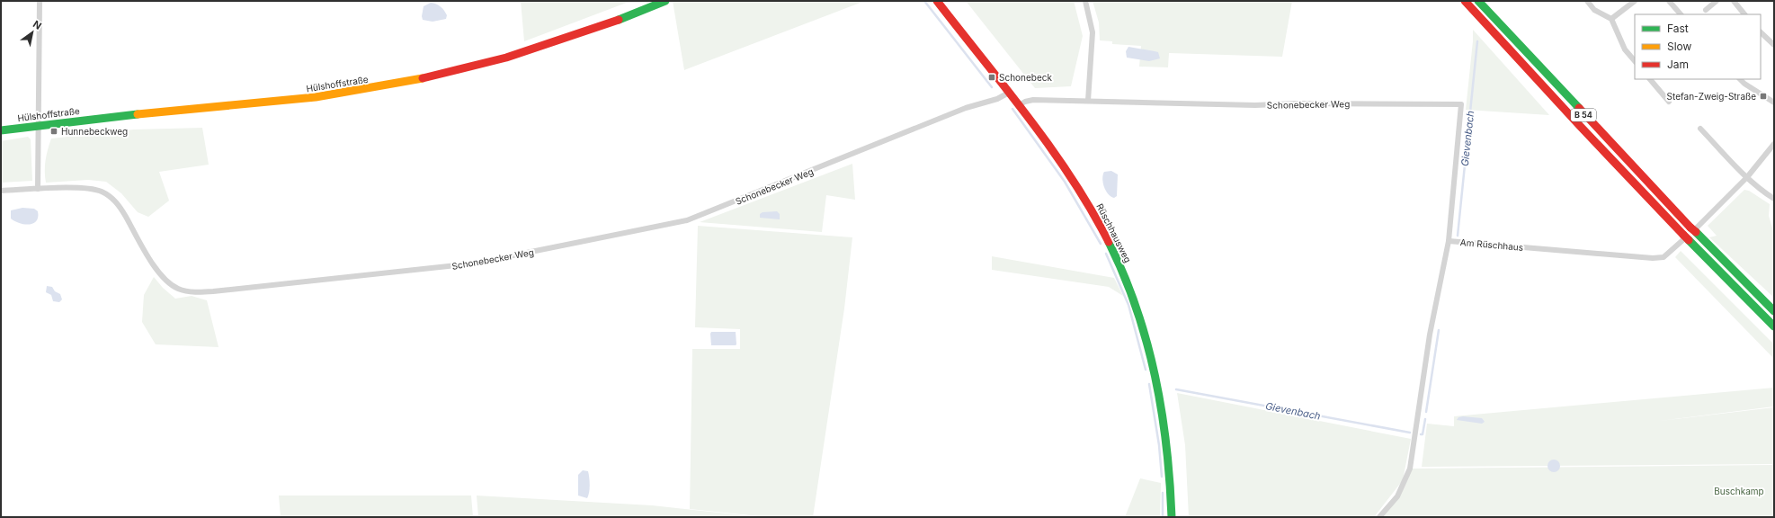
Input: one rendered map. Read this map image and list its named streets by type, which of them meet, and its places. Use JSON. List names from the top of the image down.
{
  "streets": {
    "main road": ["Hülshoffstraße", "B 54", "Rüschhausweg"],
    "street": ["Schonebecker Weg", "Am Rüschhaus"]
  },
  "crossings": [
    ["Schonebecker Weg", "Rüschhausweg"],
    ["Schonebecker Weg", "Am Rüschhaus"]
  ],
  "water": ["Gievenbach"],
  "parks": ["Buschkamp"],
  "places": {
    "transit": ["Schonebeck", "Stefan-Zweig-Straße", "Hunnebeckweg"]
  },
  "legend": ["Fast", "Slow", "Jam"],
  "north": "top right"
}
